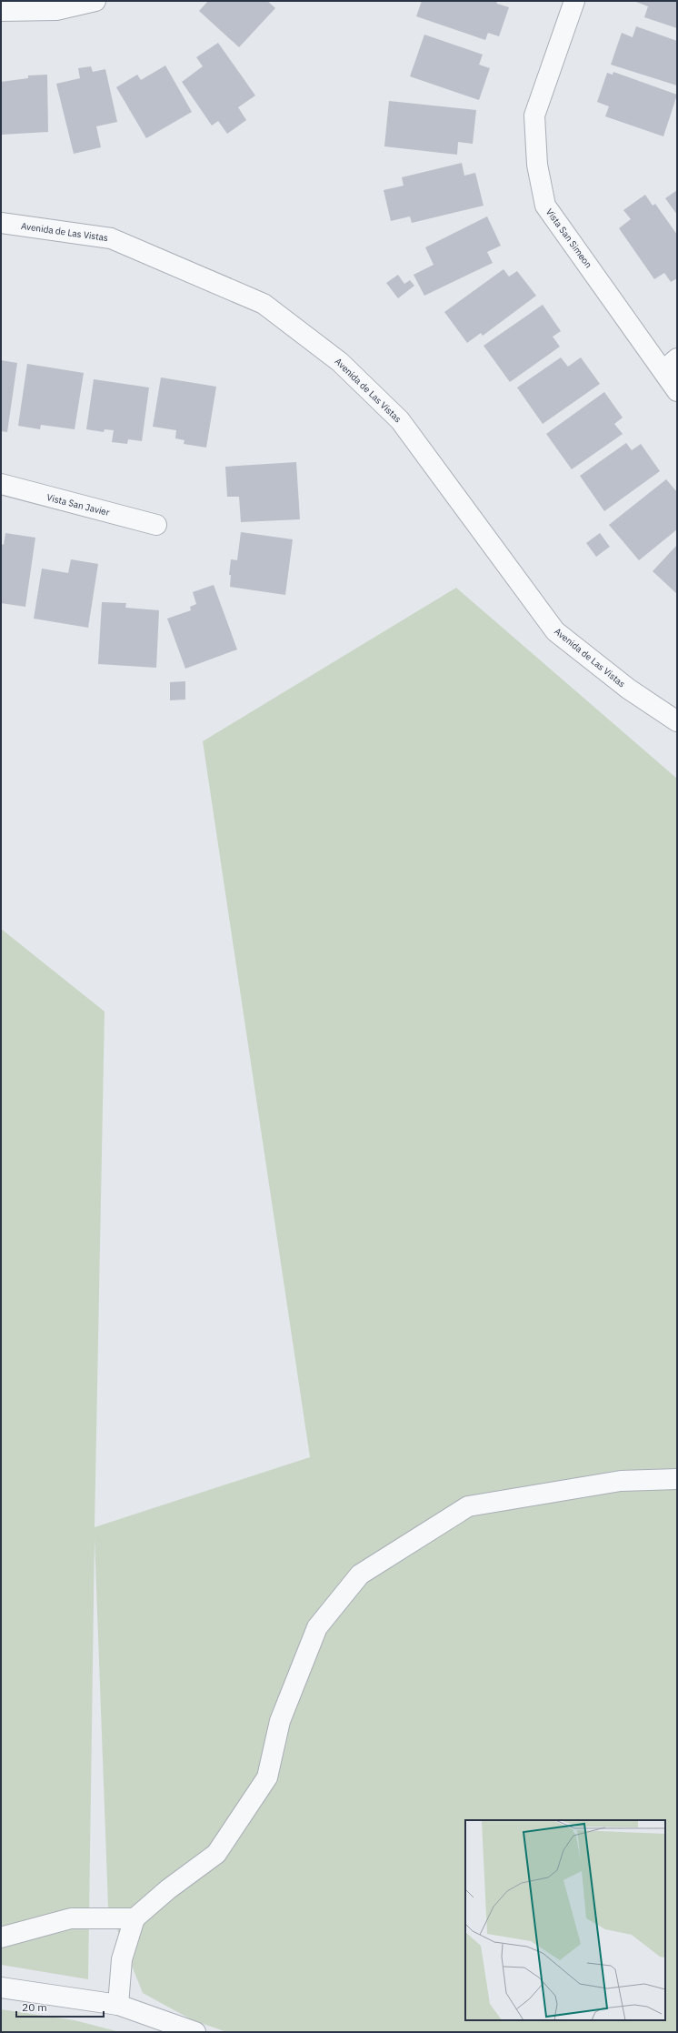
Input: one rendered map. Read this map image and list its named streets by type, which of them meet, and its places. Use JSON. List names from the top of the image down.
{
  "streets": {
    "street": ["Avenida de Las Vistas", "Vista San Simeon", "Vista San Javier"]
  },
  "scale_bar": "20 m"
}
